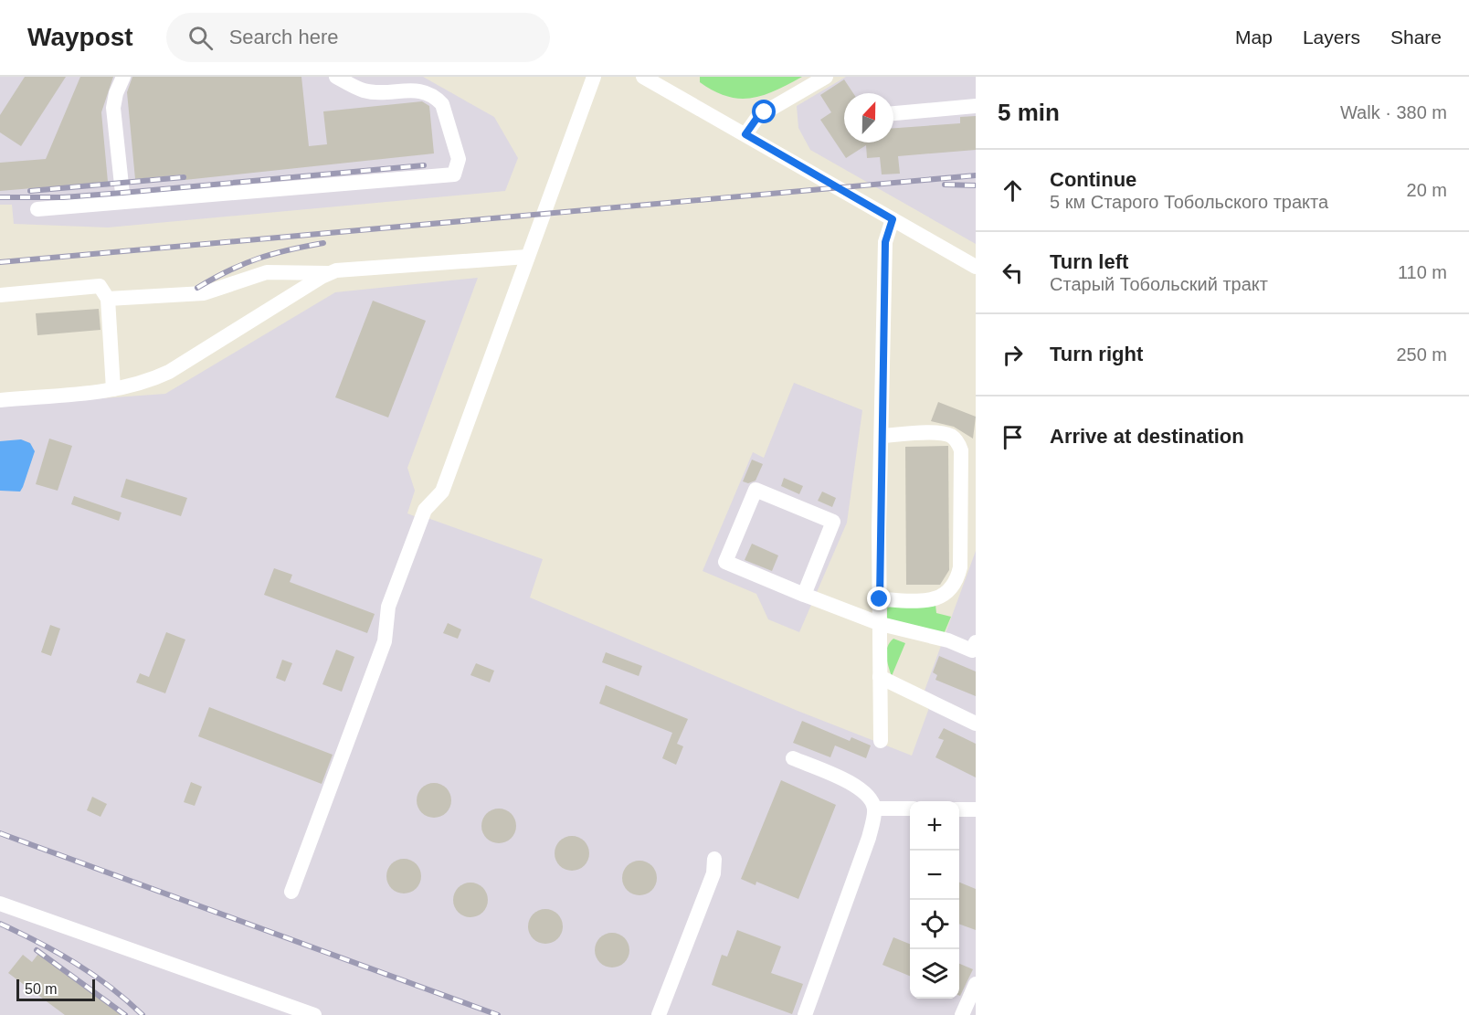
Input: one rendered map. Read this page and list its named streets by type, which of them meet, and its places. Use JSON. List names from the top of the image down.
{
  "scale_bar": "50 m",
  "north": "top",
  "page": {
    "header": "Waypost",
    "search": "Search here",
    "nav": ["Map", "Layers", "Share"],
    "heading": ["5 min", "Walk · 380 m"],
    "list": [
      ["Continue", "5 км Старого Тобольского тракта", "20 m"],
      ["Turn left", "Старый Тобольский тракт", "110 m"],
      ["Turn right", "250 m"],
      "Arrive at destination"
    ],
    "map_buttons": ["+", "−"],
    "scale": "50 m"
  }
}
